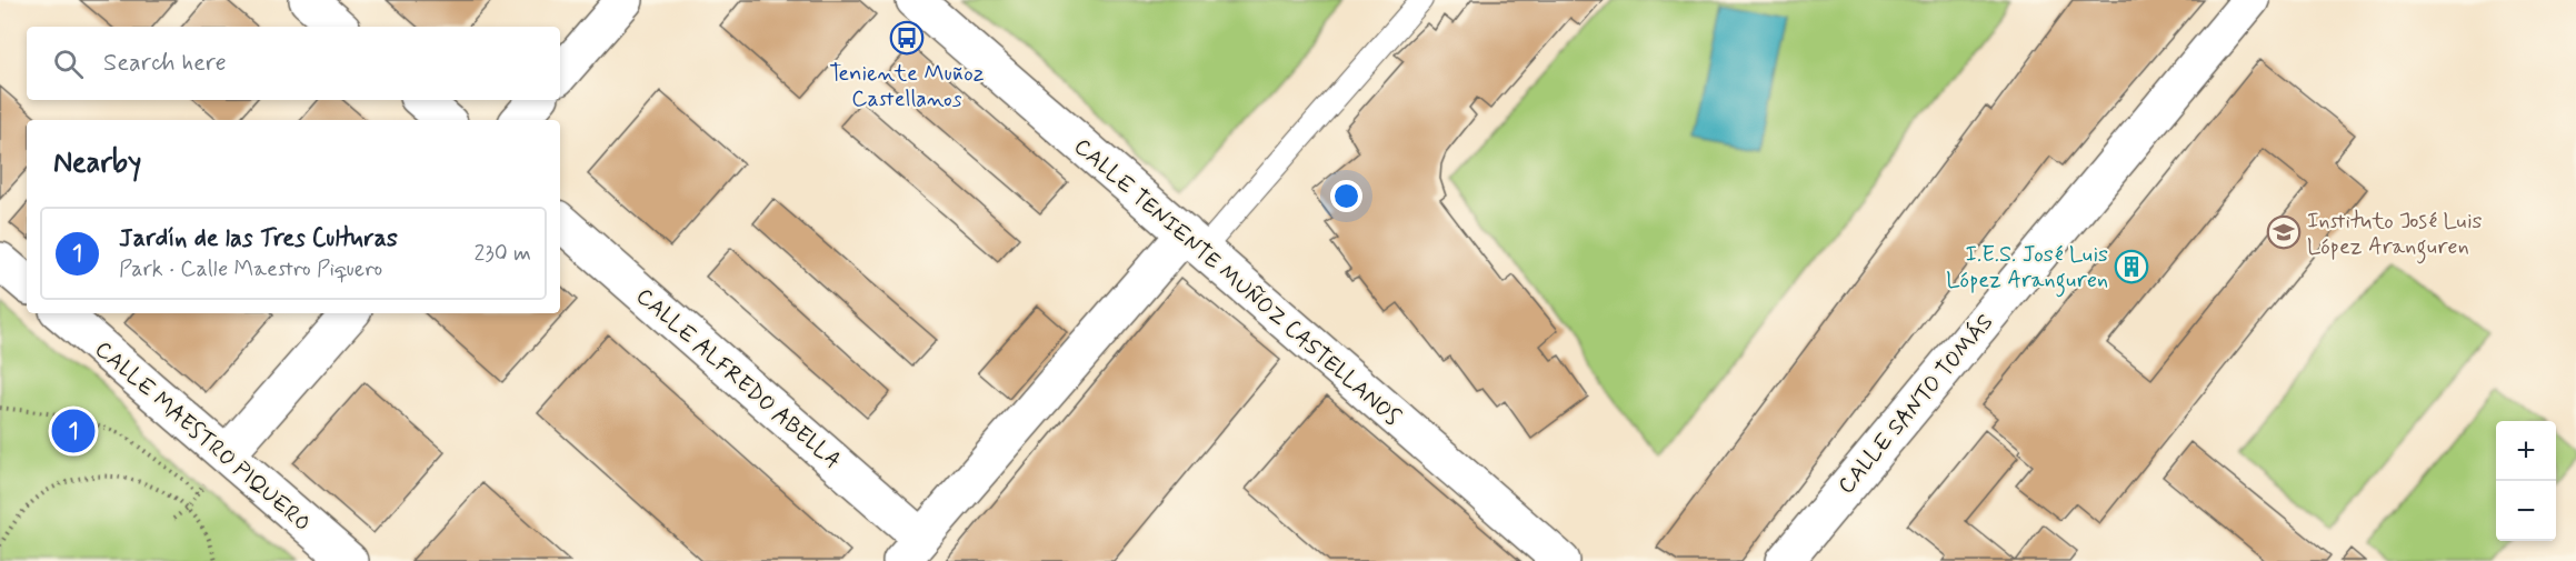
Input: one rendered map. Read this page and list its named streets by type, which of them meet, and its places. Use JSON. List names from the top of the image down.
{
  "streets": {
    "street": [
      "CALLE TENIENTE MUÑOZ CASTELLANOS",
      "CALLE ALFREDO ABELLA",
      "CALLE SANTO TOMÁS",
      "CALLE MAESTRO PIQUERO"
    ]
  },
  "places": {
    "bus stop": ["Teniente Muñoz Castellanos"],
    "school or university": ["Instituto José Luis López Aranguren"],
    "building": ["I.E.S. José Luis López Aranguren"]
  },
  "page": {
    "search": "Search here",
    "heading": "Nearby",
    "list": [
      {
        "mark": "1",
        "name": "Jardín de las Tres Culturas",
        "note": "Park · Calle Maestro Piquero",
        "value": "230 m"
      }
    ],
    "pins": "1",
    "map_buttons": ["+", "−"]
  }
}
